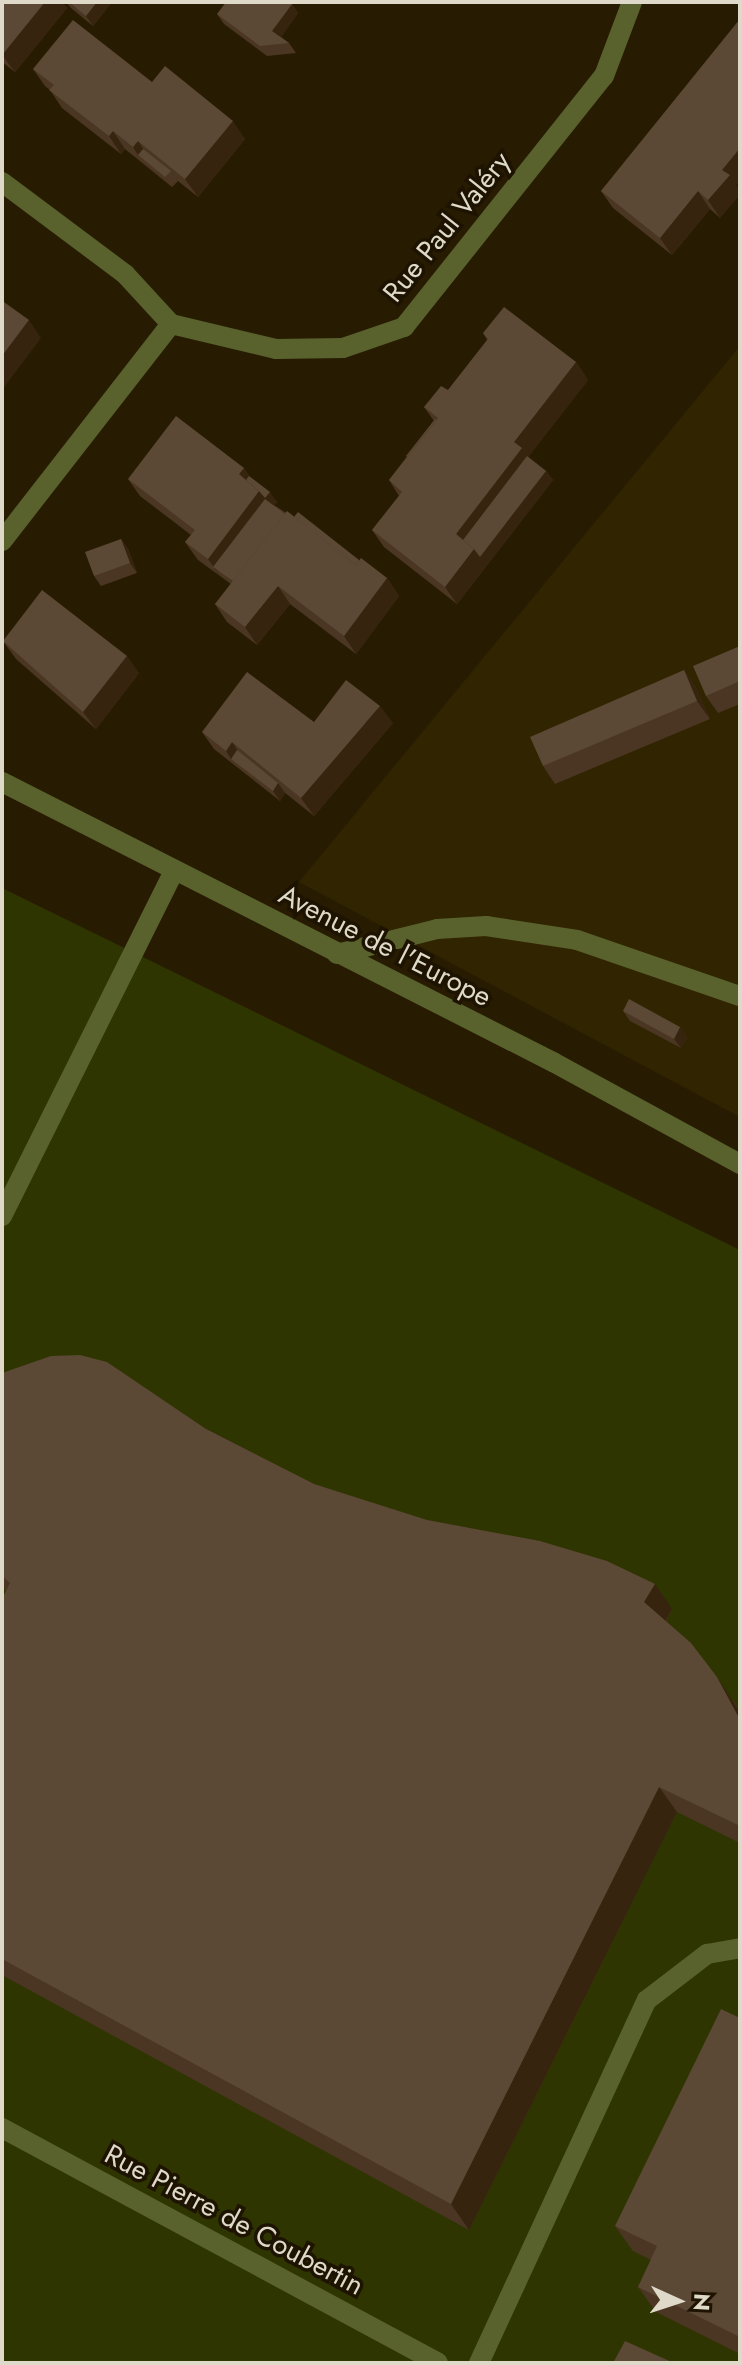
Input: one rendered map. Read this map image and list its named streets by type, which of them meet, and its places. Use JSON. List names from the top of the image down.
{
  "streets": {
    "street": ["Rue Paul Valéry", "Avenue de l'Europe", "Rue Pierre de Coubertin"]
  },
  "north": "right"
}
